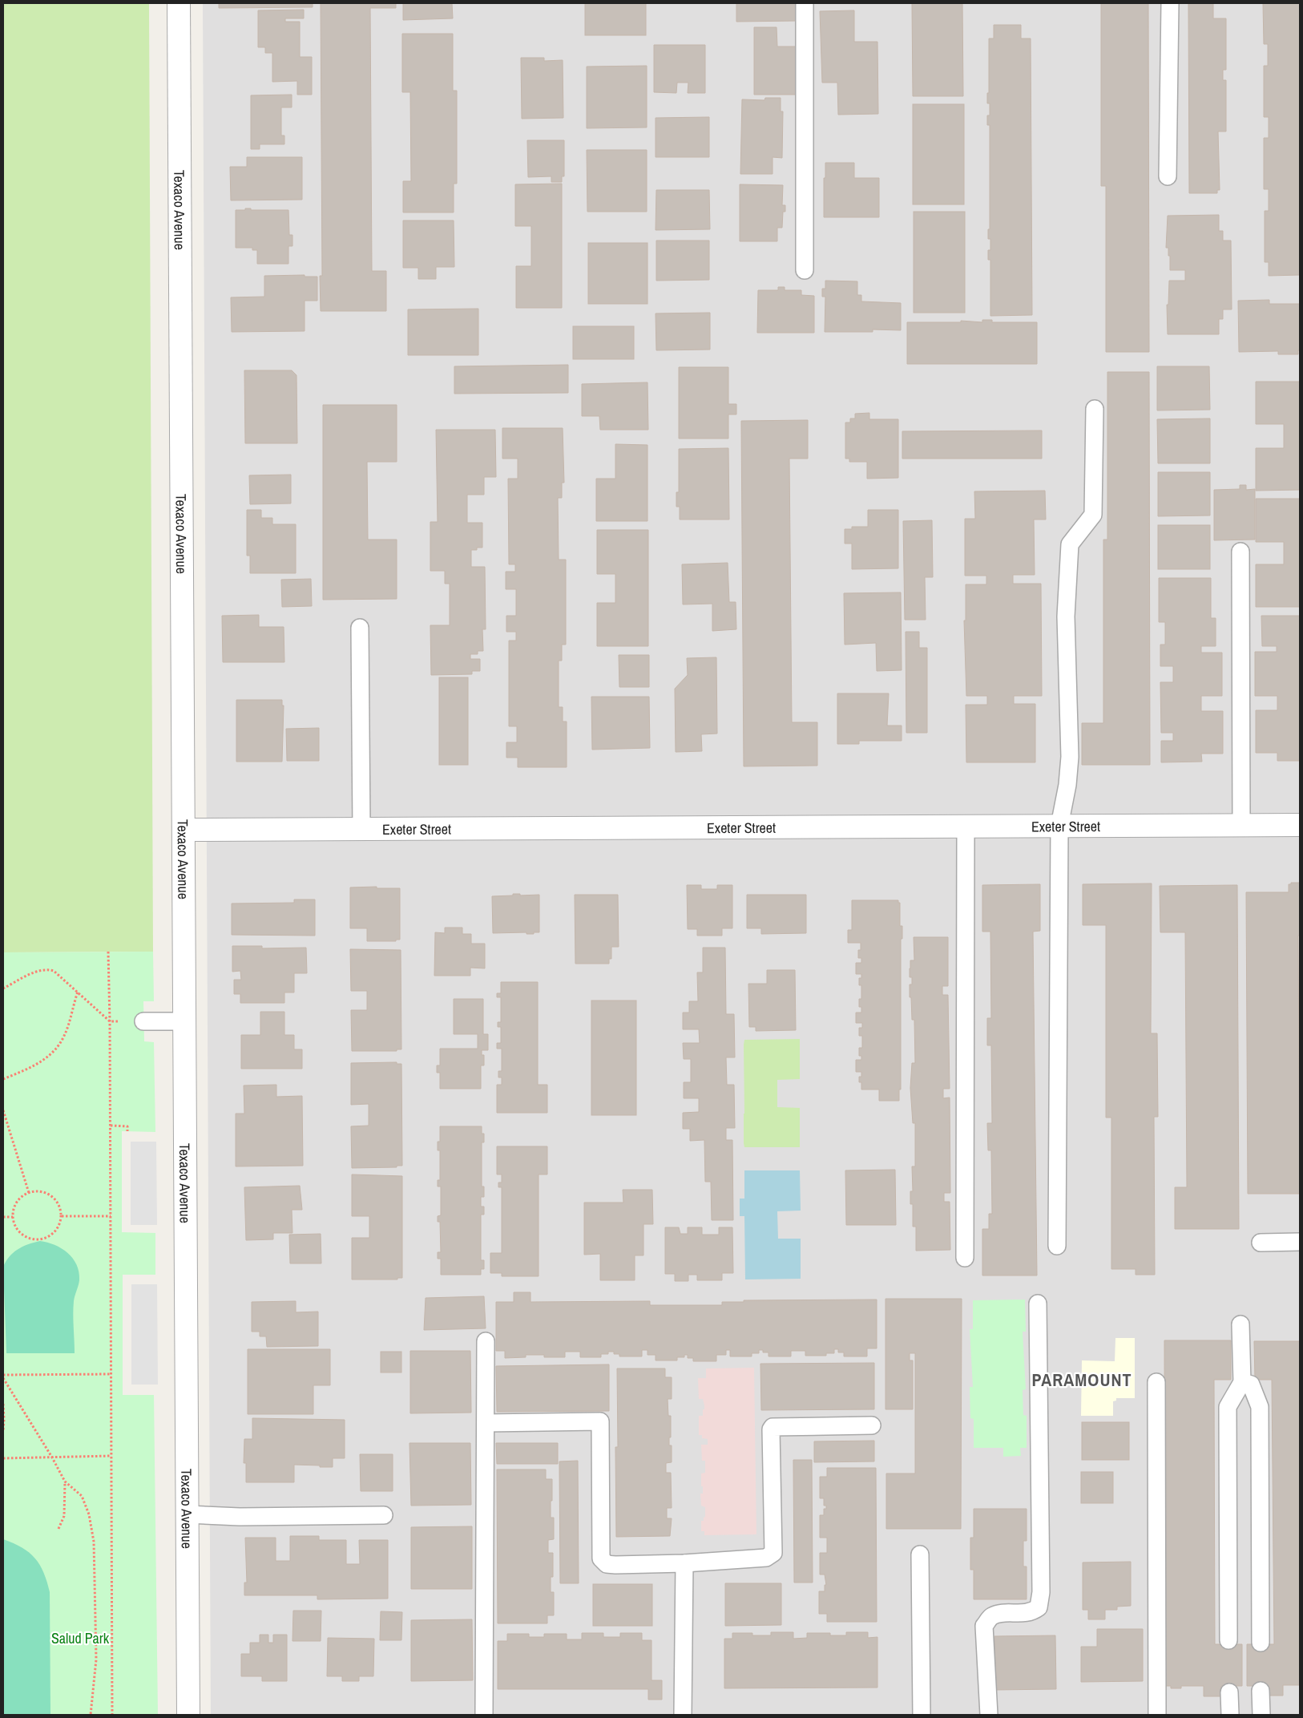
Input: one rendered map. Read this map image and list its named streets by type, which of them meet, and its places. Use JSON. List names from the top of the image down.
{
  "streets": {
    "street": ["Texaco Avenue", "Exeter Street"]
  },
  "crossings": [
    ["Texaco Avenue", "Exeter Street"]
  ],
  "districts": ["PARAMOUNT"],
  "parks": ["Salud Park"]
}
